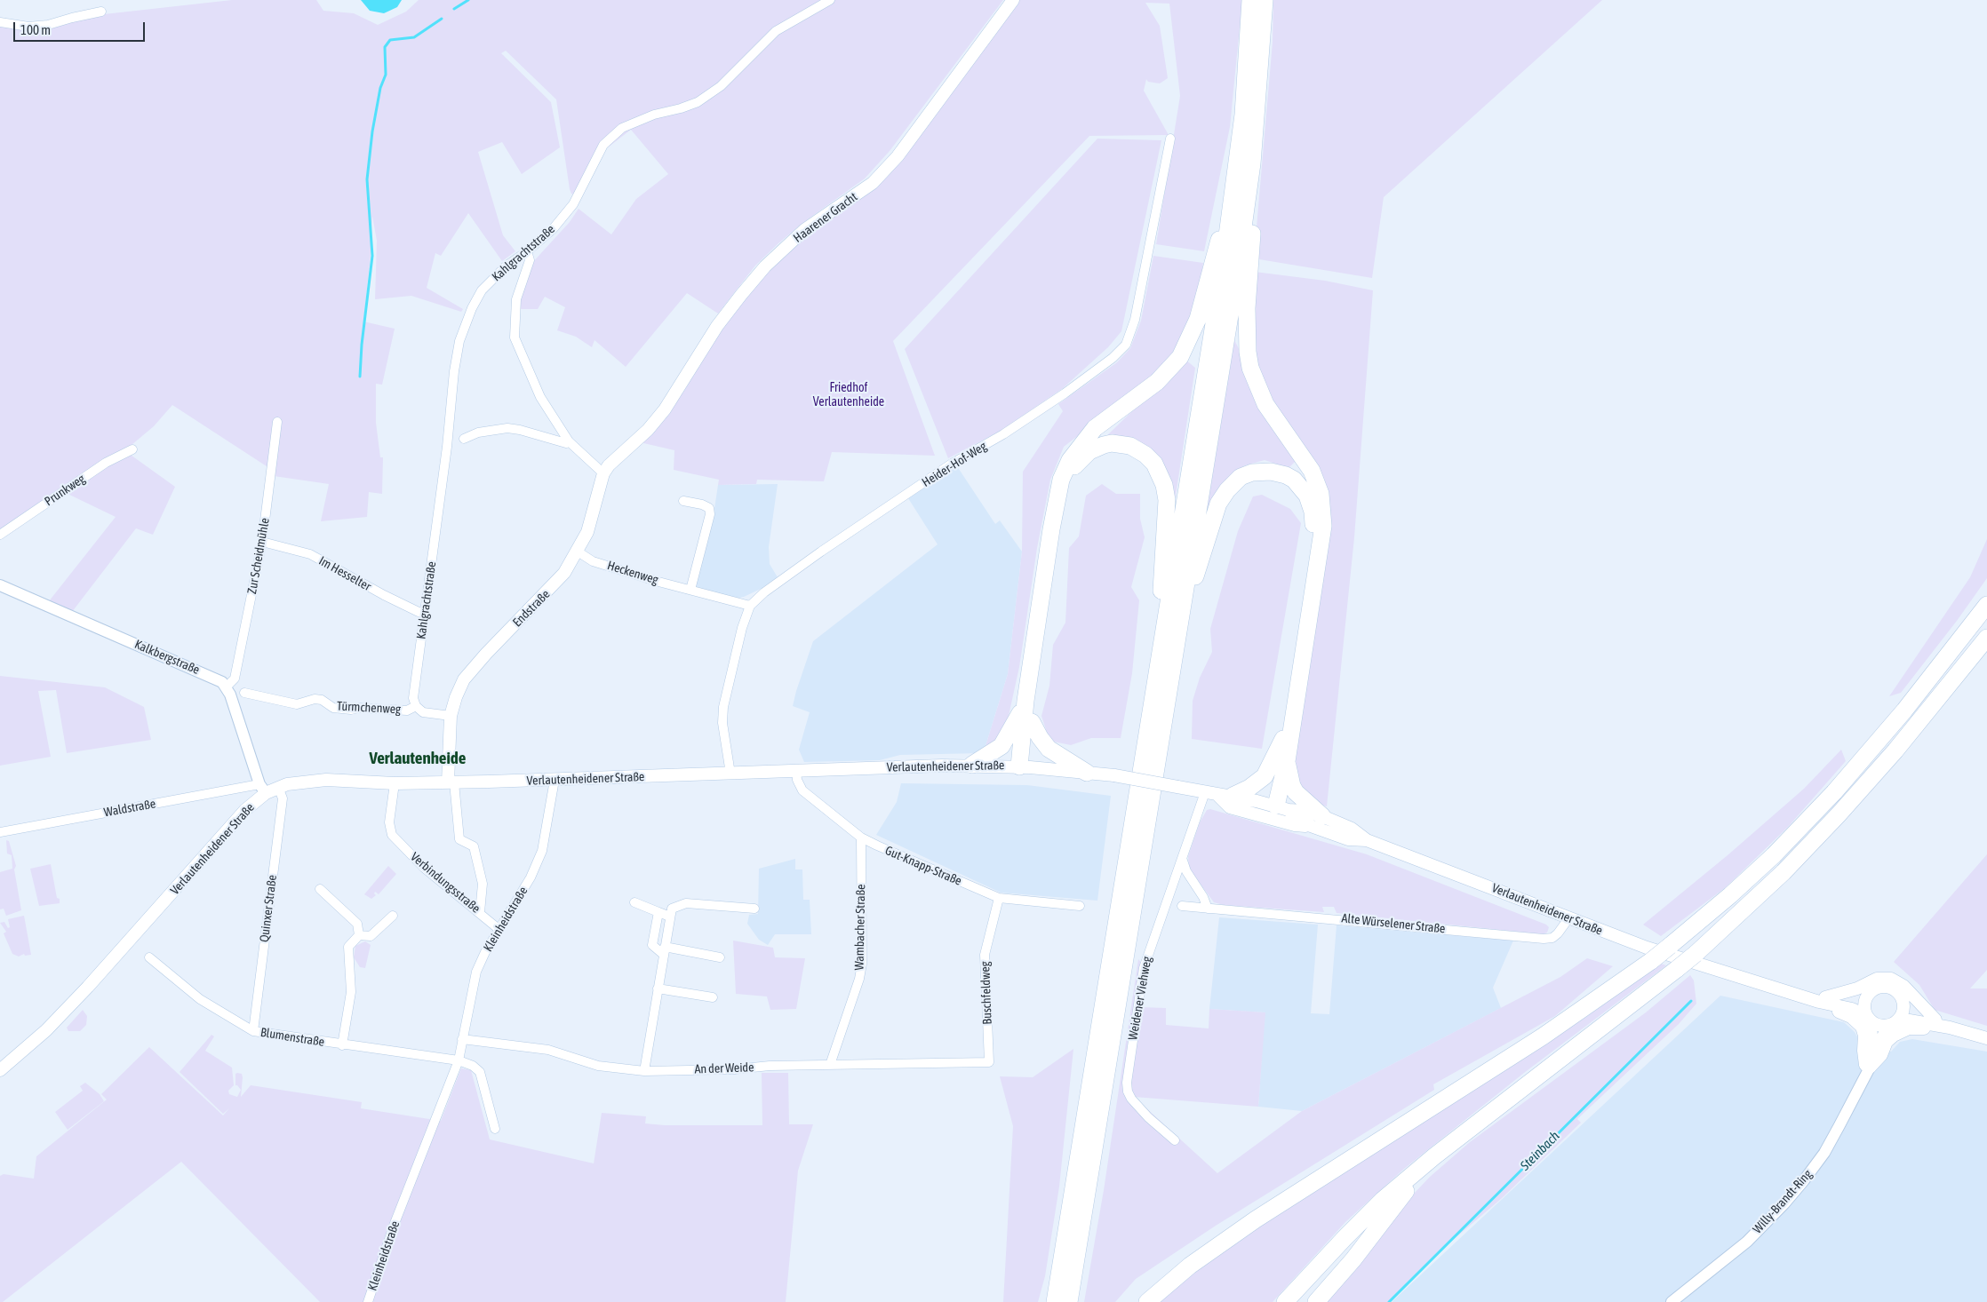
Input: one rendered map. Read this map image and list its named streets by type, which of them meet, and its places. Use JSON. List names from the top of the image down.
{
  "streets": {
    "main road": ["Haarener Gracht", "Endstraße", "Verlautenheidener Straße"],
    "street": [
      "Kahlgrachtstraße",
      "Heider-Hof-Weg",
      "Prunkweg",
      "Zur Scheidmühle",
      "Heckenweg",
      "Im Hesselter",
      "Kalkbergstraße",
      "Türmchenweg",
      "Waldstraße",
      "Gut-Knapp-Straße",
      "Verbindungsstraße",
      "Quinxer Straße",
      "Kleinheidstraße",
      "Alte Würselener Straße",
      "Wambacher Straße",
      "Buschfeldweg",
      "Weidener Viehweg",
      "Blumenstraße",
      "An der Weide",
      "Willy-Brandt-Ring"
    ]
  },
  "crossings": [
    ["Haarener Gracht", "Endstraße"],
    ["Kahlgrachtstraße", "Im Hesselter"],
    ["Kahlgrachtstraße", "Türmchenweg"],
    ["Heider-Hof-Weg", "Heckenweg"],
    ["Heider-Hof-Weg", "Verlautenheidener Straße"],
    ["Zur Scheidmühle", "Im Hesselter"],
    ["Zur Scheidmühle", "Kalkbergstraße"],
    ["Heckenweg", "Endstraße"],
    ["Endstraße", "Verlautenheidener Straße"],
    ["Verlautenheidener Straße", "Waldstraße"],
    ["Verlautenheidener Straße", "Gut-Knapp-Straße"],
    ["Verlautenheidener Straße", "Verbindungsstraße"],
    ["Verlautenheidener Straße", "Quinxer Straße"],
    ["Verlautenheidener Straße", "Kleinheidstraße"],
    ["Verlautenheidener Straße", "Alte Würselener Straße"],
    ["Verlautenheidener Straße", "Weidener Viehweg"],
    ["Gut-Knapp-Straße", "Wambacher Straße"],
    ["Gut-Knapp-Straße", "Buschfeldweg"],
    ["Verbindungsstraße", "Kleinheidstraße"],
    ["Quinxer Straße", "Blumenstraße"],
    ["Kleinheidstraße", "Blumenstraße"],
    ["Kleinheidstraße", "An der Weide"],
    ["Wambacher Straße", "An der Weide"],
    ["Buschfeldweg", "An der Weide"]
  ],
  "districts": ["Verlautenheide"],
  "water": ["Steinbach"],
  "parks": ["Friedhof Verlautenheide"],
  "scale_bar": "100 m"
}
